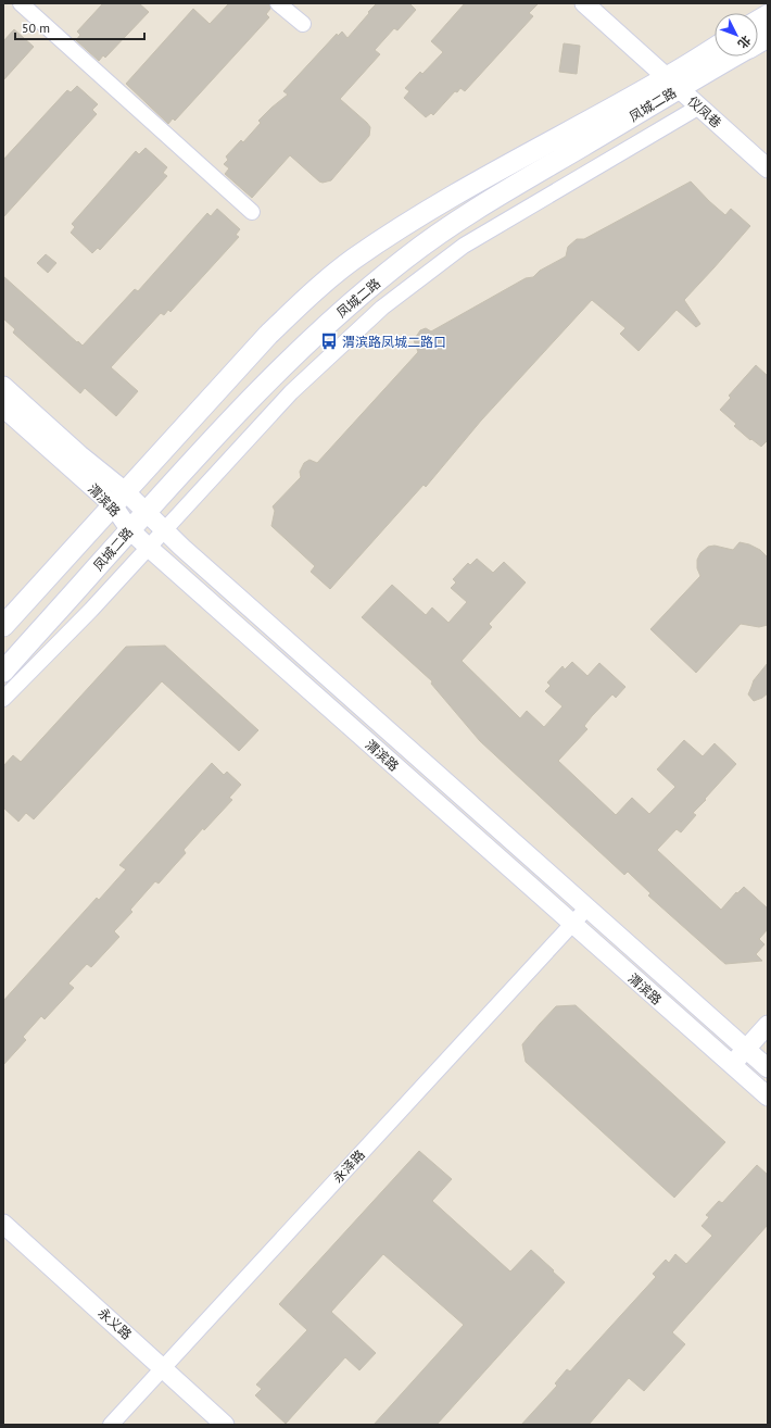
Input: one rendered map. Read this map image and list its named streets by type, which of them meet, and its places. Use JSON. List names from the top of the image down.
{
  "streets": {
    "main road": ["凤城二路"],
    "street": [
      "仪凤巷",
      "渭滨路",
      "永泽路",
      "永义路"
    ]
  },
  "crossings": [
    ["凤城二路", "仪凤巷"],
    ["凤城二路", "渭滨路"],
    ["渭滨路", "永泽路"],
    ["永泽路", "永义路"]
  ],
  "places": {
    "bus stop": ["渭滨路凤城二路口"]
  },
  "scale_bar": "50 m",
  "north": "bottom right"
}
